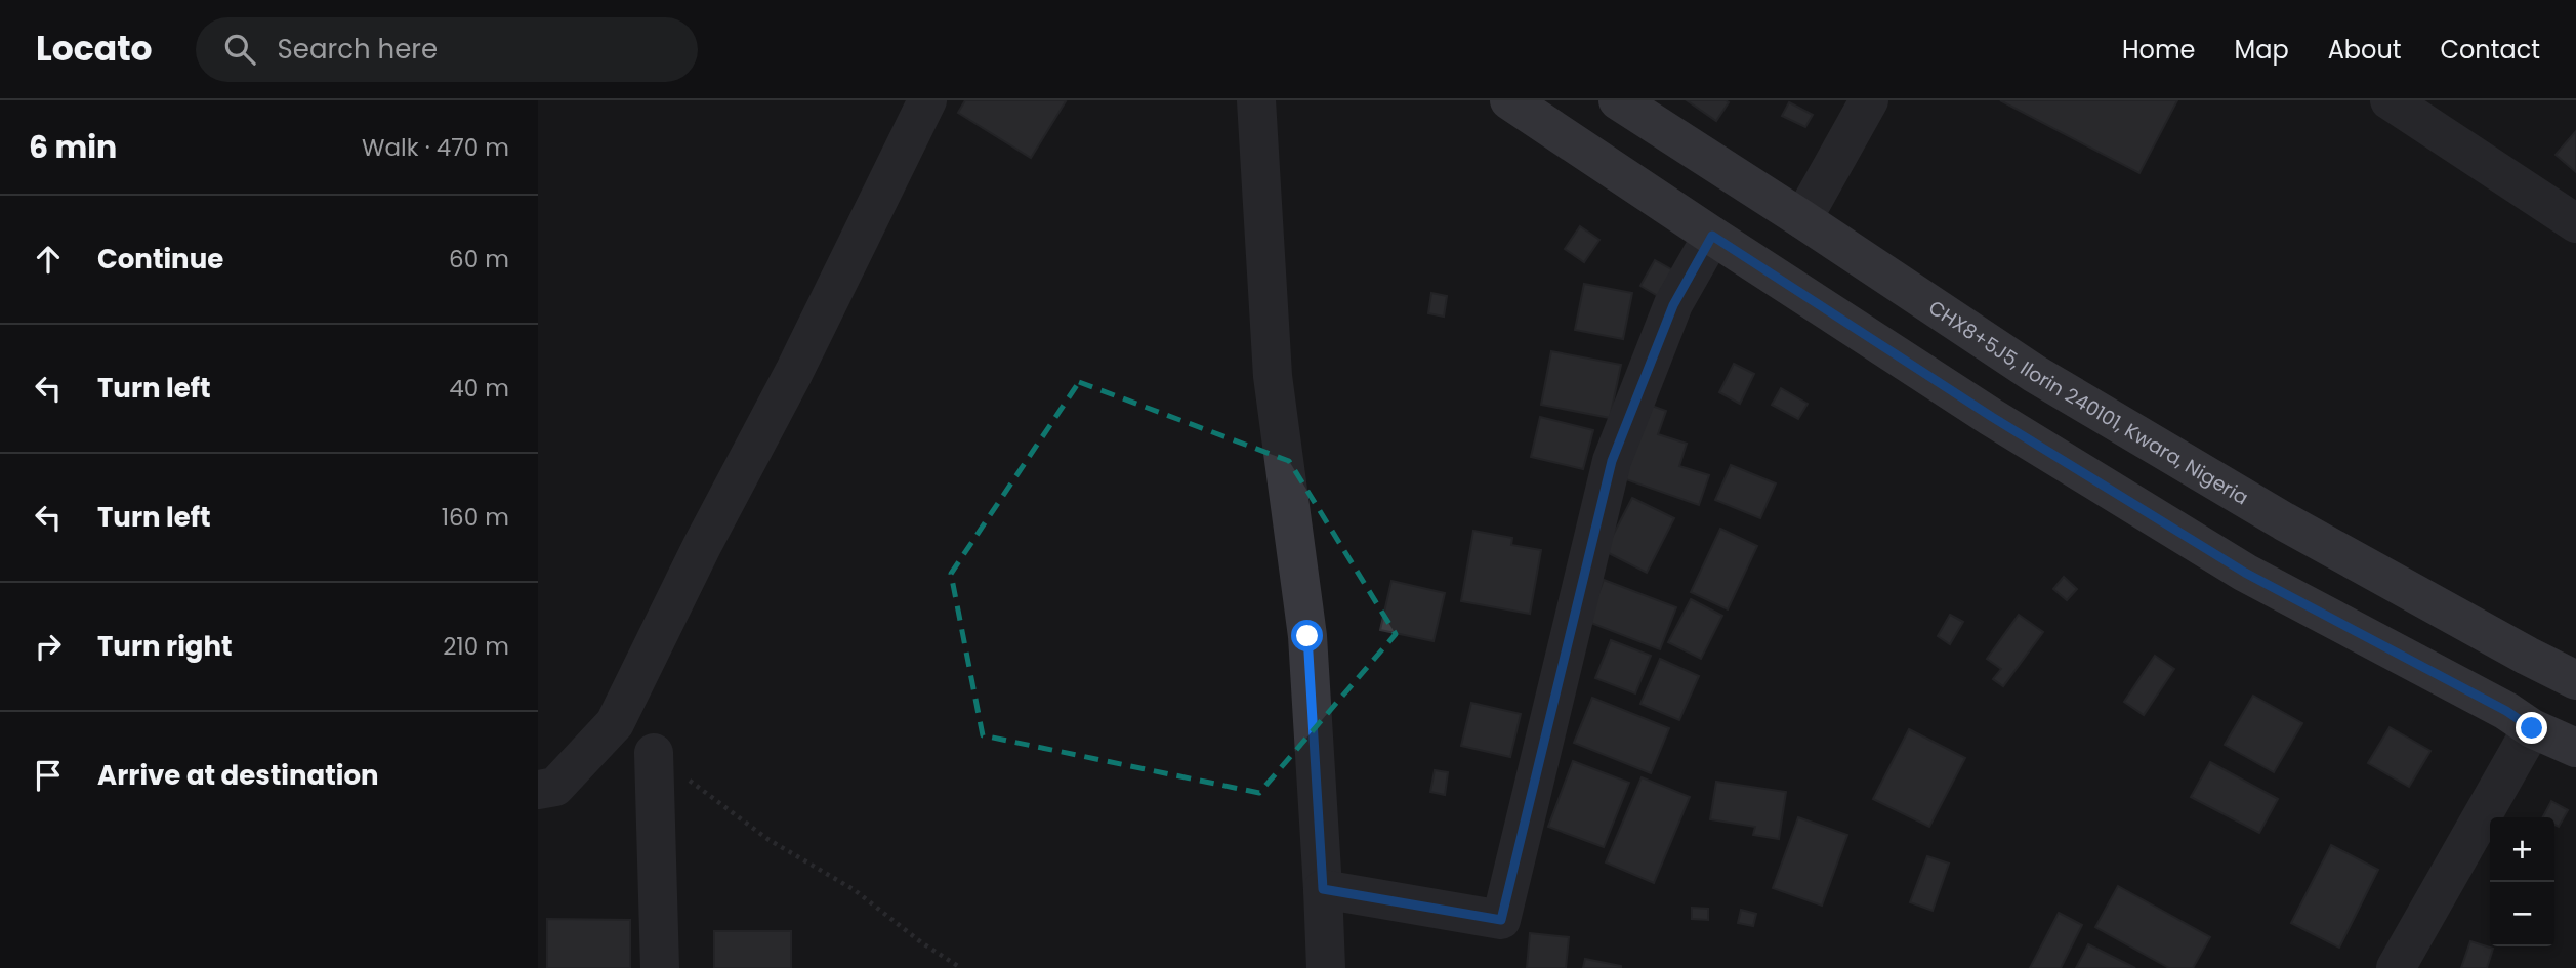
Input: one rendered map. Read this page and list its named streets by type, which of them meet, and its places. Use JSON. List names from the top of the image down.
{
  "streets": {
    "main road": ["CHX8+5J5, Ilorin 240101, Kwara, Nigeria"]
  },
  "page": {
    "header": "Locato",
    "search": "Search here",
    "nav": [
      "Home",
      "Map",
      "About",
      "Contact"
    ],
    "heading": ["6 min", "Walk · 470 m"],
    "list": [
      ["Continue", "60 m"],
      ["Turn left", "40 m"],
      ["Turn left", "160 m"],
      ["Turn right", "210 m"],
      "Arrive at destination"
    ],
    "map_buttons": ["+", "−"]
  }
}
